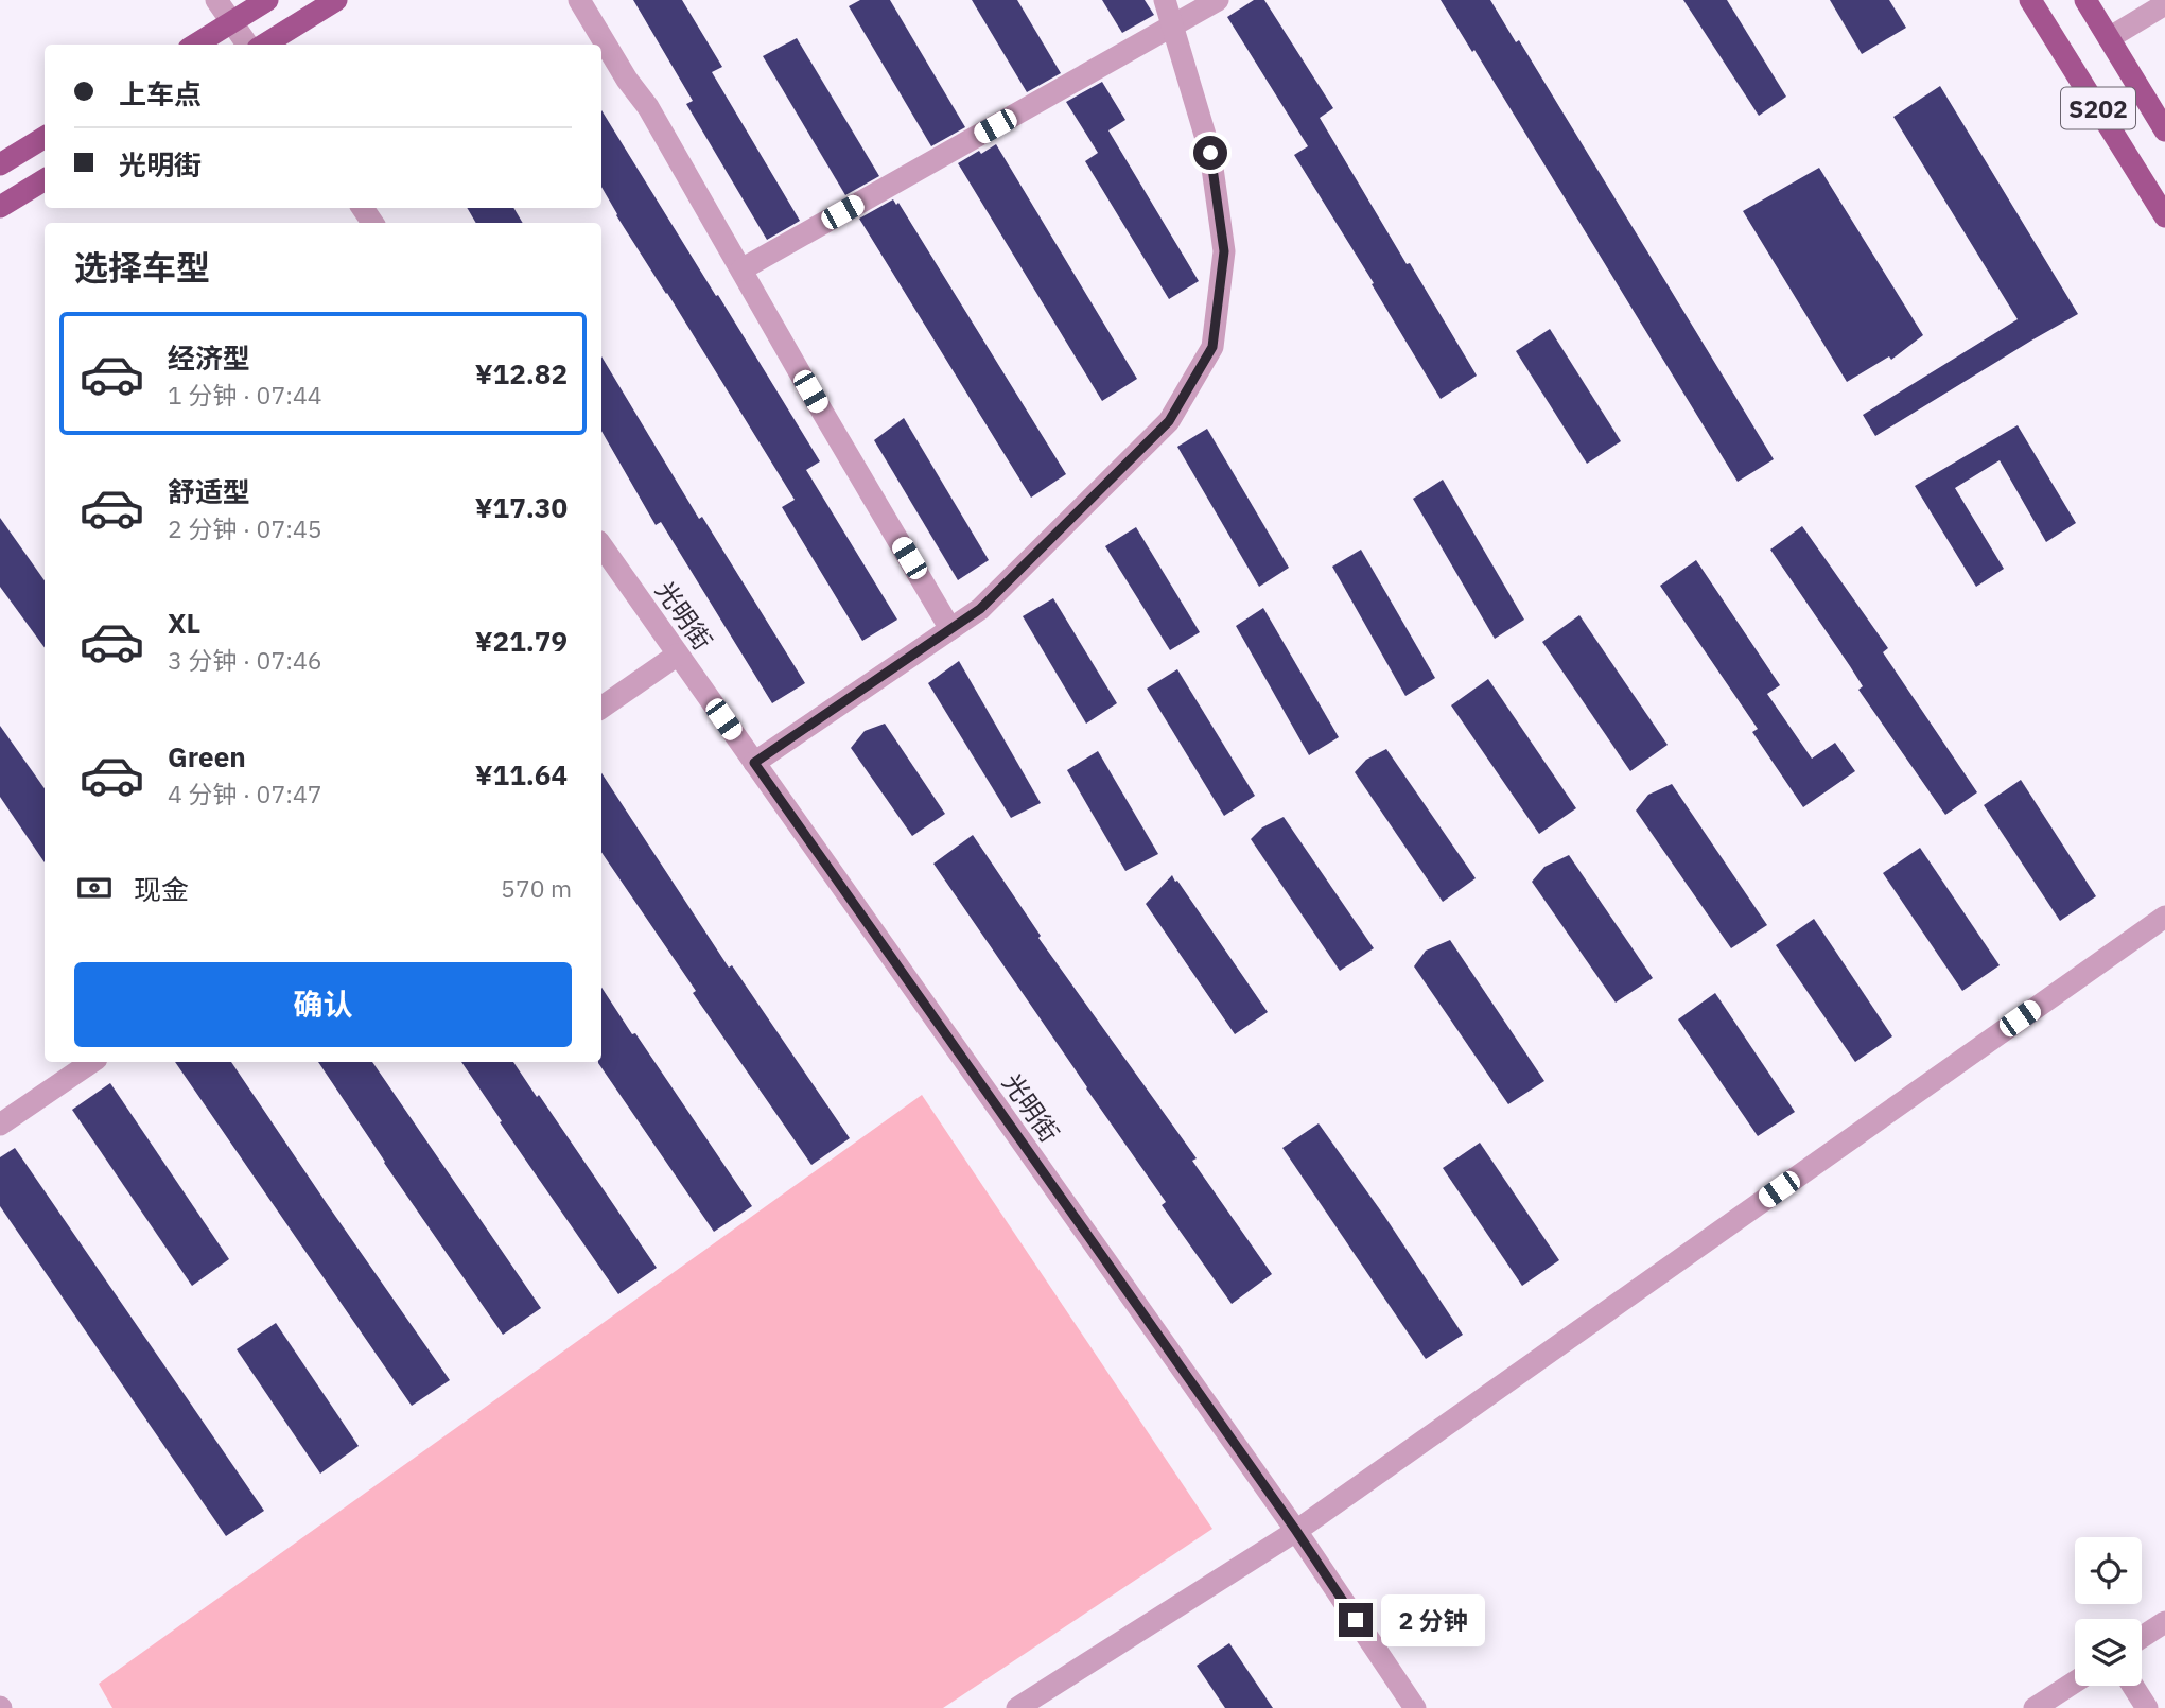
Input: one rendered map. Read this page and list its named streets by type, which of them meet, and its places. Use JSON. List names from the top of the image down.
{
  "streets": {
    "main road": ["S202"],
    "street": ["光明街"]
  },
  "page": {
    "banner": ["上车点", "光明街"],
    "heading": "选择车型",
    "list": [
      {
        "name": "经济型",
        "note": "1 分钟 · 07:44",
        "value": "¥12.82"
      },
      {
        "name": "舒适型",
        "note": "2 分钟 · 07:45",
        "value": "¥17.30"
      },
      {
        "name": "XL",
        "note": "3 分钟 · 07:46",
        "value": "¥21.79"
      },
      {
        "name": "Green",
        "note": "4 分钟 · 07:47",
        "value": "¥11.64"
      }
    ],
    "pay": ["现金", "570 m"],
    "buttons": "确认",
    "bubble": "2 分钟"
  }
}
